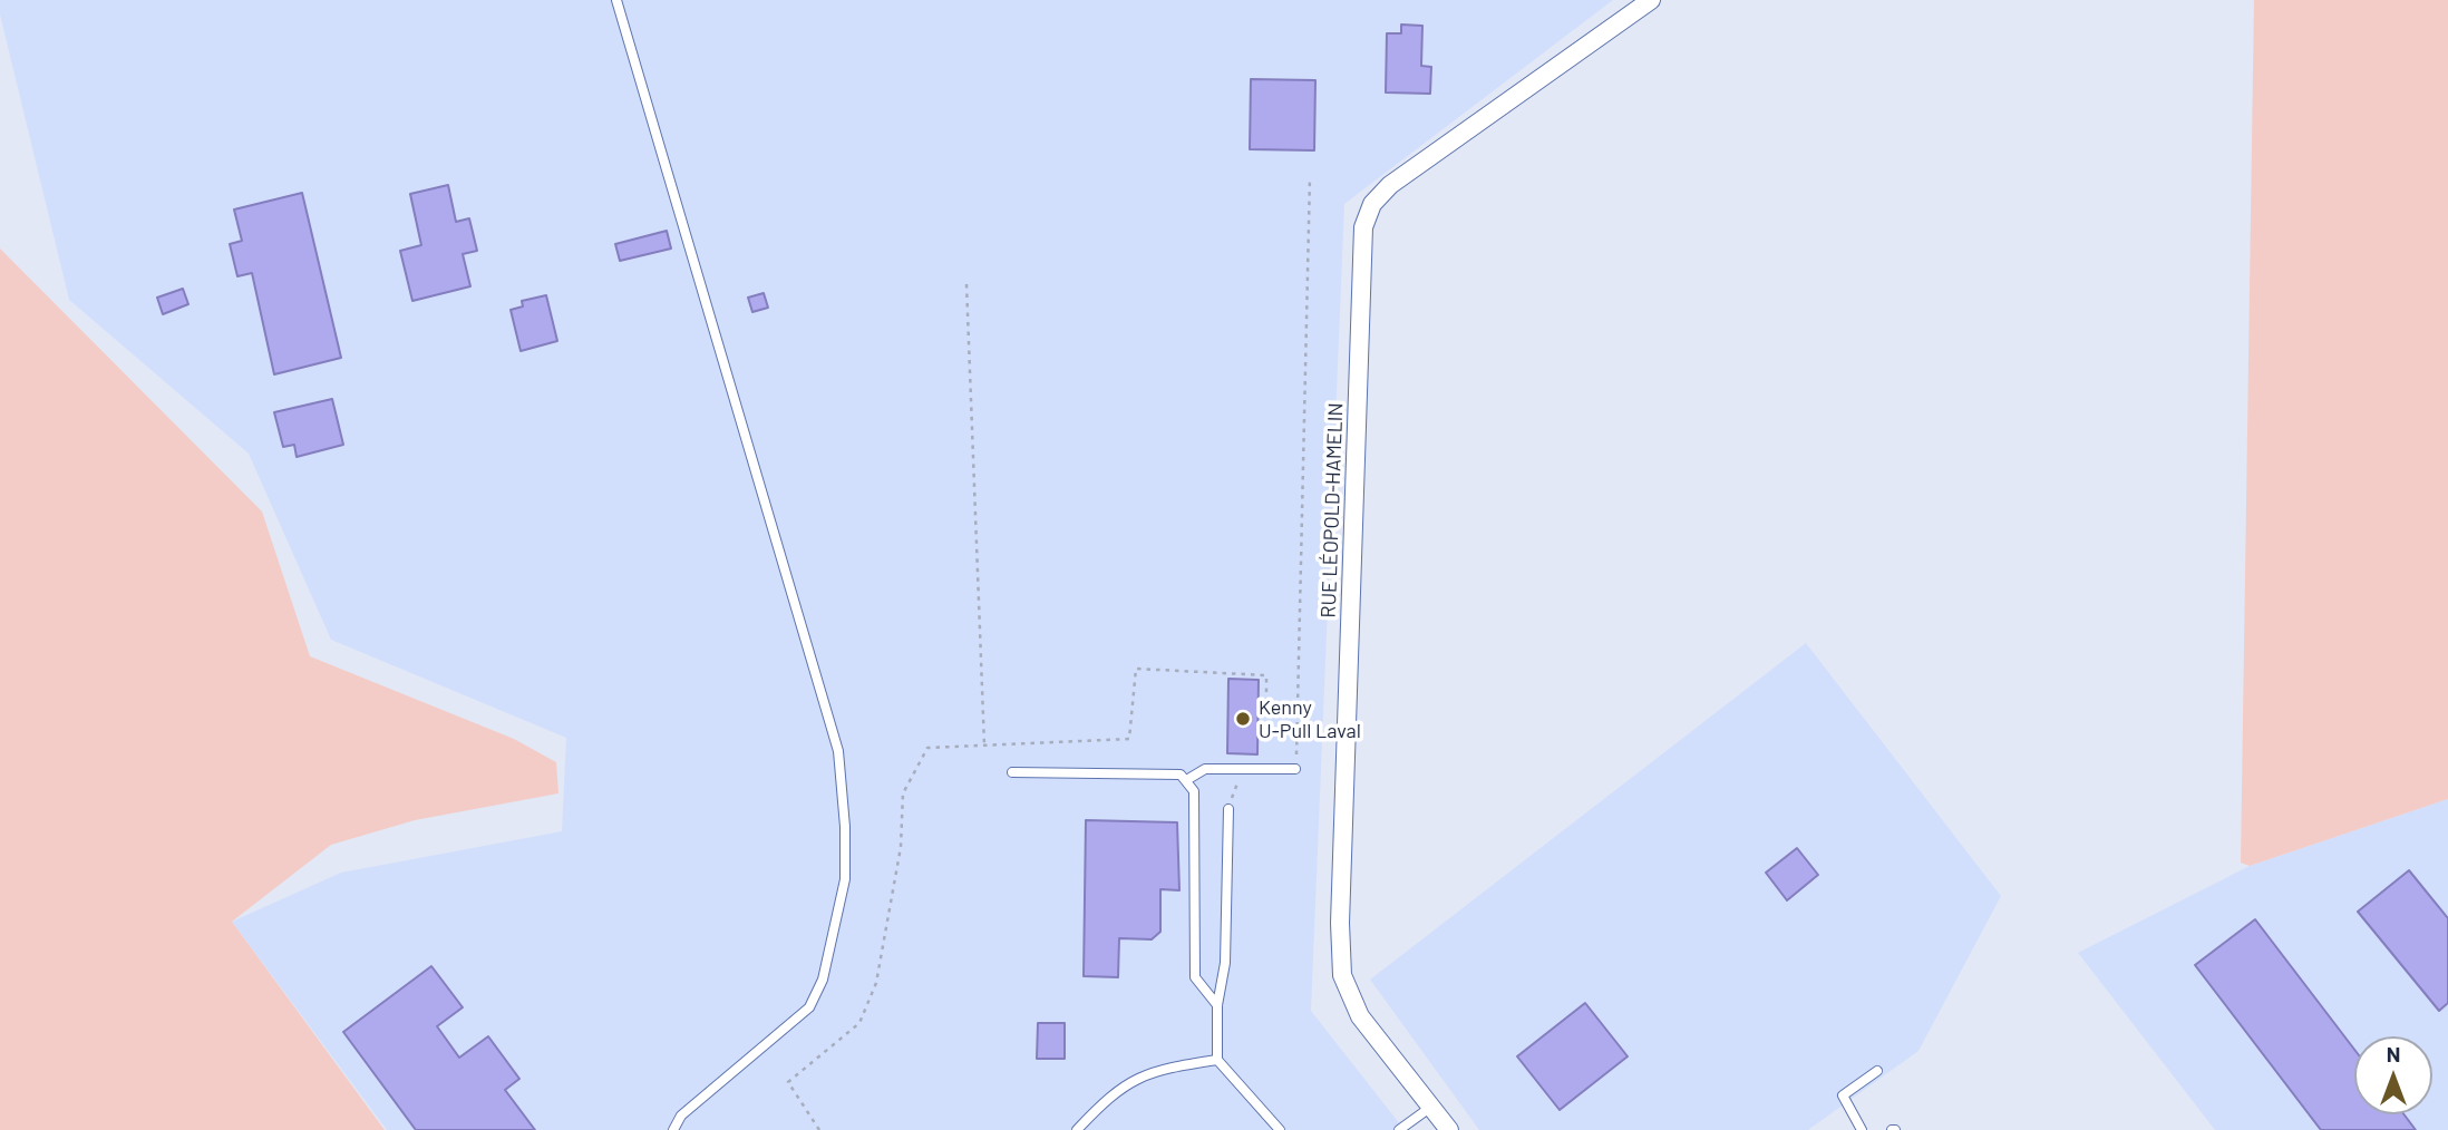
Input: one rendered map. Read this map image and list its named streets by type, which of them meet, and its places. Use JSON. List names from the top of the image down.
{
  "streets": {
    "street": ["RUE LÉOPOLD-HAMELIN"]
  },
  "places": ["Kenny U-Pull Laval"],
  "north": "top"
}
